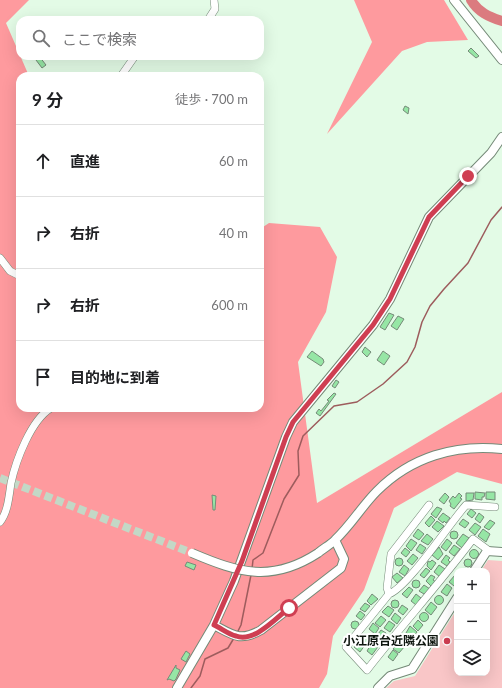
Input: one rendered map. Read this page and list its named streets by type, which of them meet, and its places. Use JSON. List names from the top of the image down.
{
  "places": ["小江原台近隣公園"],
  "page": {
    "search": "ここで検索",
    "heading": ["9 分", "徒歩 · 700 m"],
    "list": [
      ["直進", "60 m"],
      ["右折", "40 m"],
      ["右折", "600 m"],
      "目的地に到着"
    ],
    "map_buttons": ["+", "−"]
  }
}
